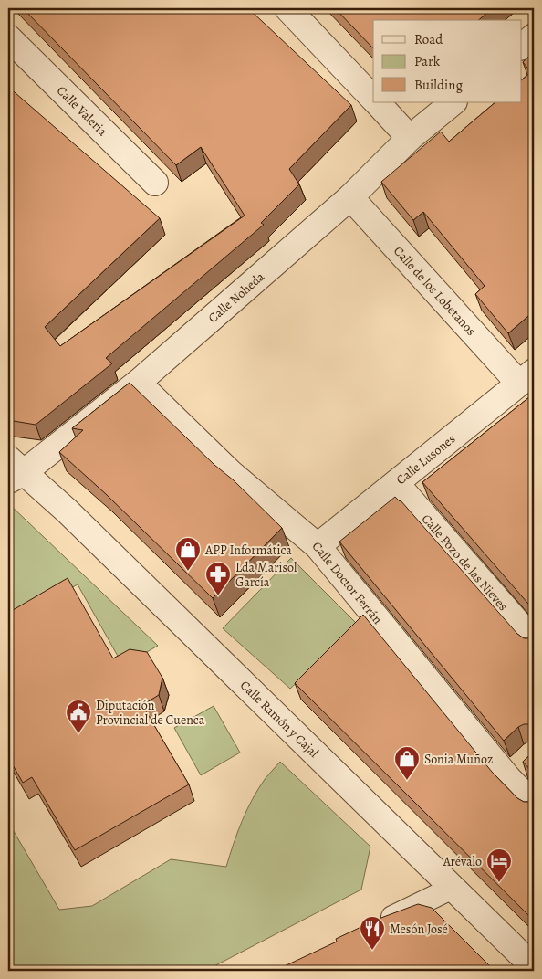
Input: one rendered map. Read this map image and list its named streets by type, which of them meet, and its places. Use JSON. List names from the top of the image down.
{
  "streets": {
    "street": [
      "Calle Valeria",
      "Calle de los Lobetanos",
      "Calle Noheda",
      "Calle Lusones",
      "Calle Pozo de las Nieves",
      "Calle Doctor Ferrán",
      "Calle Ramón y Cajal"
    ]
  },
  "crossings": [
    ["Calle de los Lobetanos", "Calle Noheda"],
    ["Calle de los Lobetanos", "Calle Lusones"],
    ["Calle Noheda", "Calle Doctor Ferrán"],
    ["Calle Noheda", "Calle Ramón y Cajal"],
    ["Calle Lusones", "Calle Pozo de las Nieves"],
    ["Calle Lusones", "Calle Doctor Ferrán"]
  ],
  "places": {
    "shop": ["APP Informática", "Sonia Muñoz"],
    "pharmacy": ["Lda Marisol García"],
    "public building": ["Diputación Provincial de Cuenca"],
    "hotel": ["Arévalo"],
    "restaurant": ["Mesón José"]
  },
  "legend": ["Road", "Park", "Building"]
}
